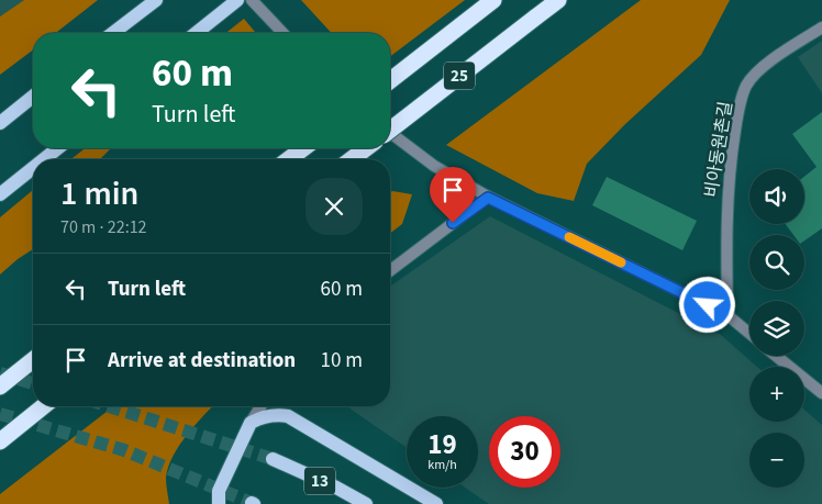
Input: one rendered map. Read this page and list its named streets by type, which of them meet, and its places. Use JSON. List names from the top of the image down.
{
  "streets": {
    "highway": ["25"],
    "main road": ["13"],
    "street": ["비아동원촌길"]
  },
  "page": {
    "turn": ["60 m", "Turn left"],
    "heading": ["1 min", "70 m · 22:12"],
    "map_buttons": ["+", "−"],
    "list": [
      {
        "name": "Turn left",
        "value": "60 m"
      },
      {
        "name": "Arrive at destination",
        "value": "10 m"
      }
    ],
    "speed": "19 km/h",
    "limit": "30"
  }
}
